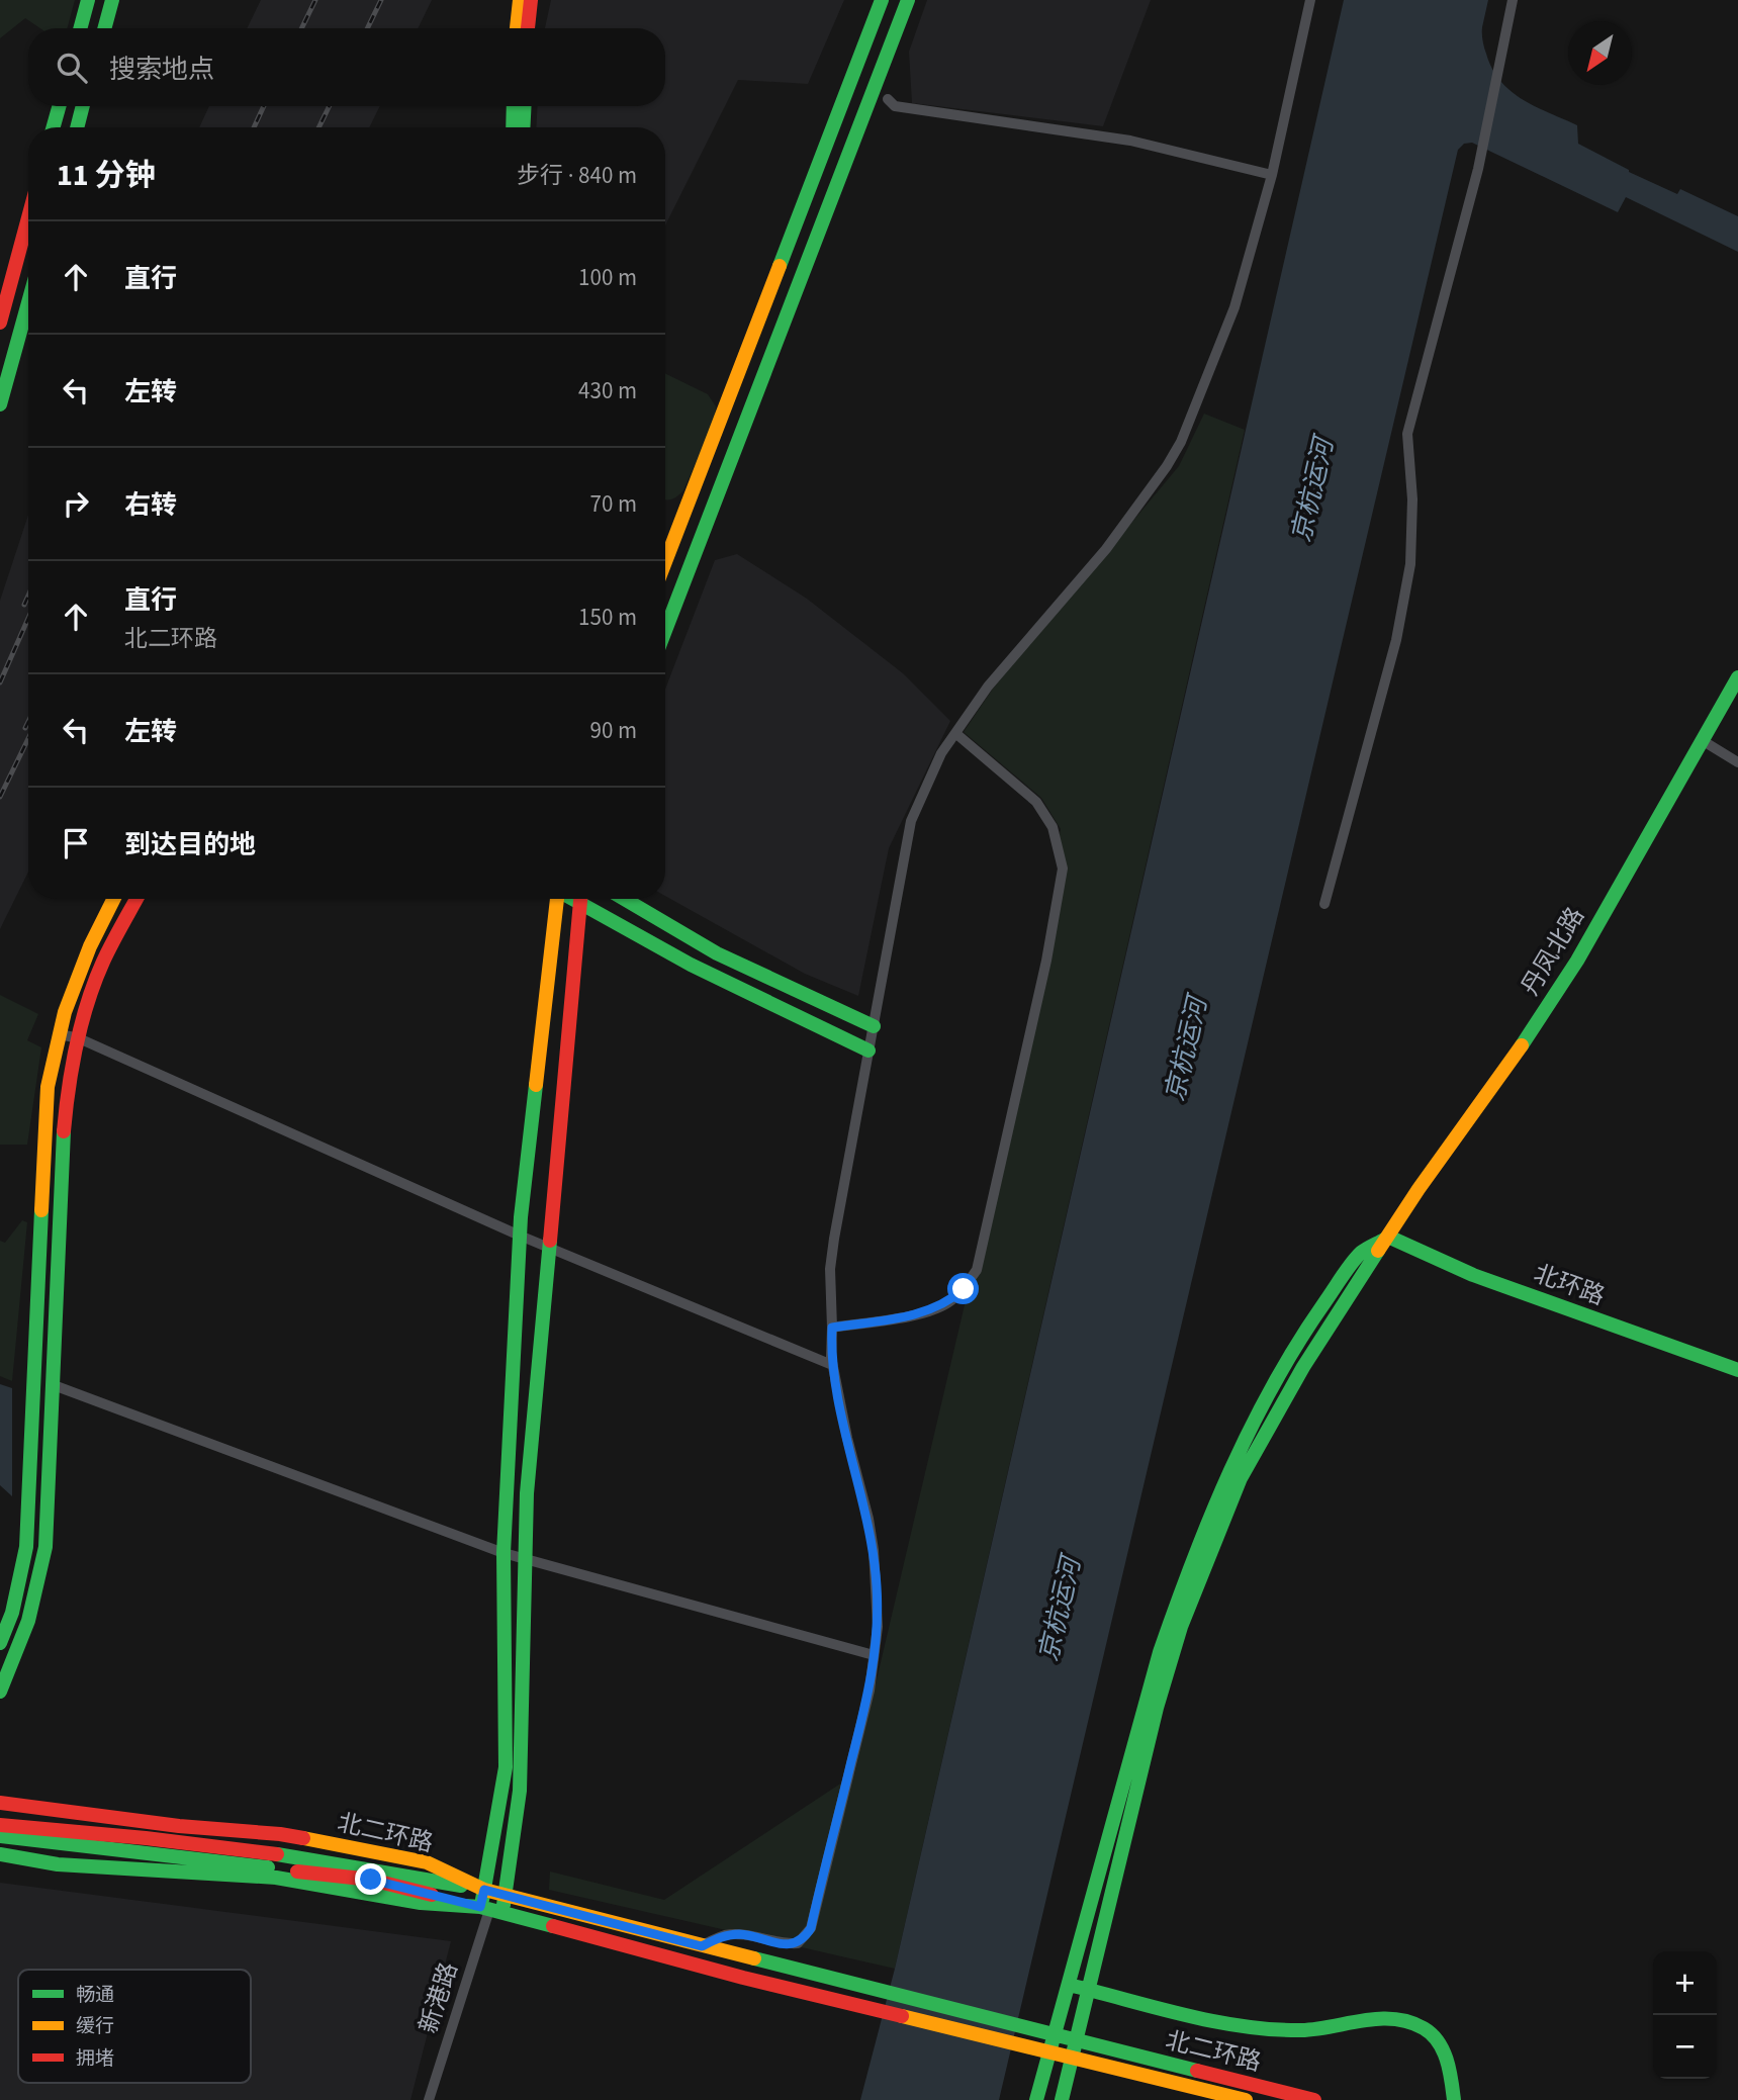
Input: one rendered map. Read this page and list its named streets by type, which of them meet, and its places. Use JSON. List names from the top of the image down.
{
  "streets": {
    "main road": ["丹凤北路", "北环路", "北二环路"],
    "street": ["新港路"]
  },
  "crossings": [
    ["丹凤北路", "北环路"],
    ["北二环路", "新港路"]
  ],
  "water": ["京杭运河"],
  "legend": ["畅通", "缓行", "拥堵"],
  "north": "bottom left",
  "page": {
    "search": "搜索地点",
    "heading": ["11 分钟", "步行 · 840 m"],
    "list": [
      ["直行", "100 m"],
      ["左转", "430 m"],
      ["右转", "70 m"],
      ["直行", "北二环路", "150 m"],
      ["左转", "90 m"],
      "到达目的地"
    ],
    "map_buttons": ["+", "−"]
  }
}
